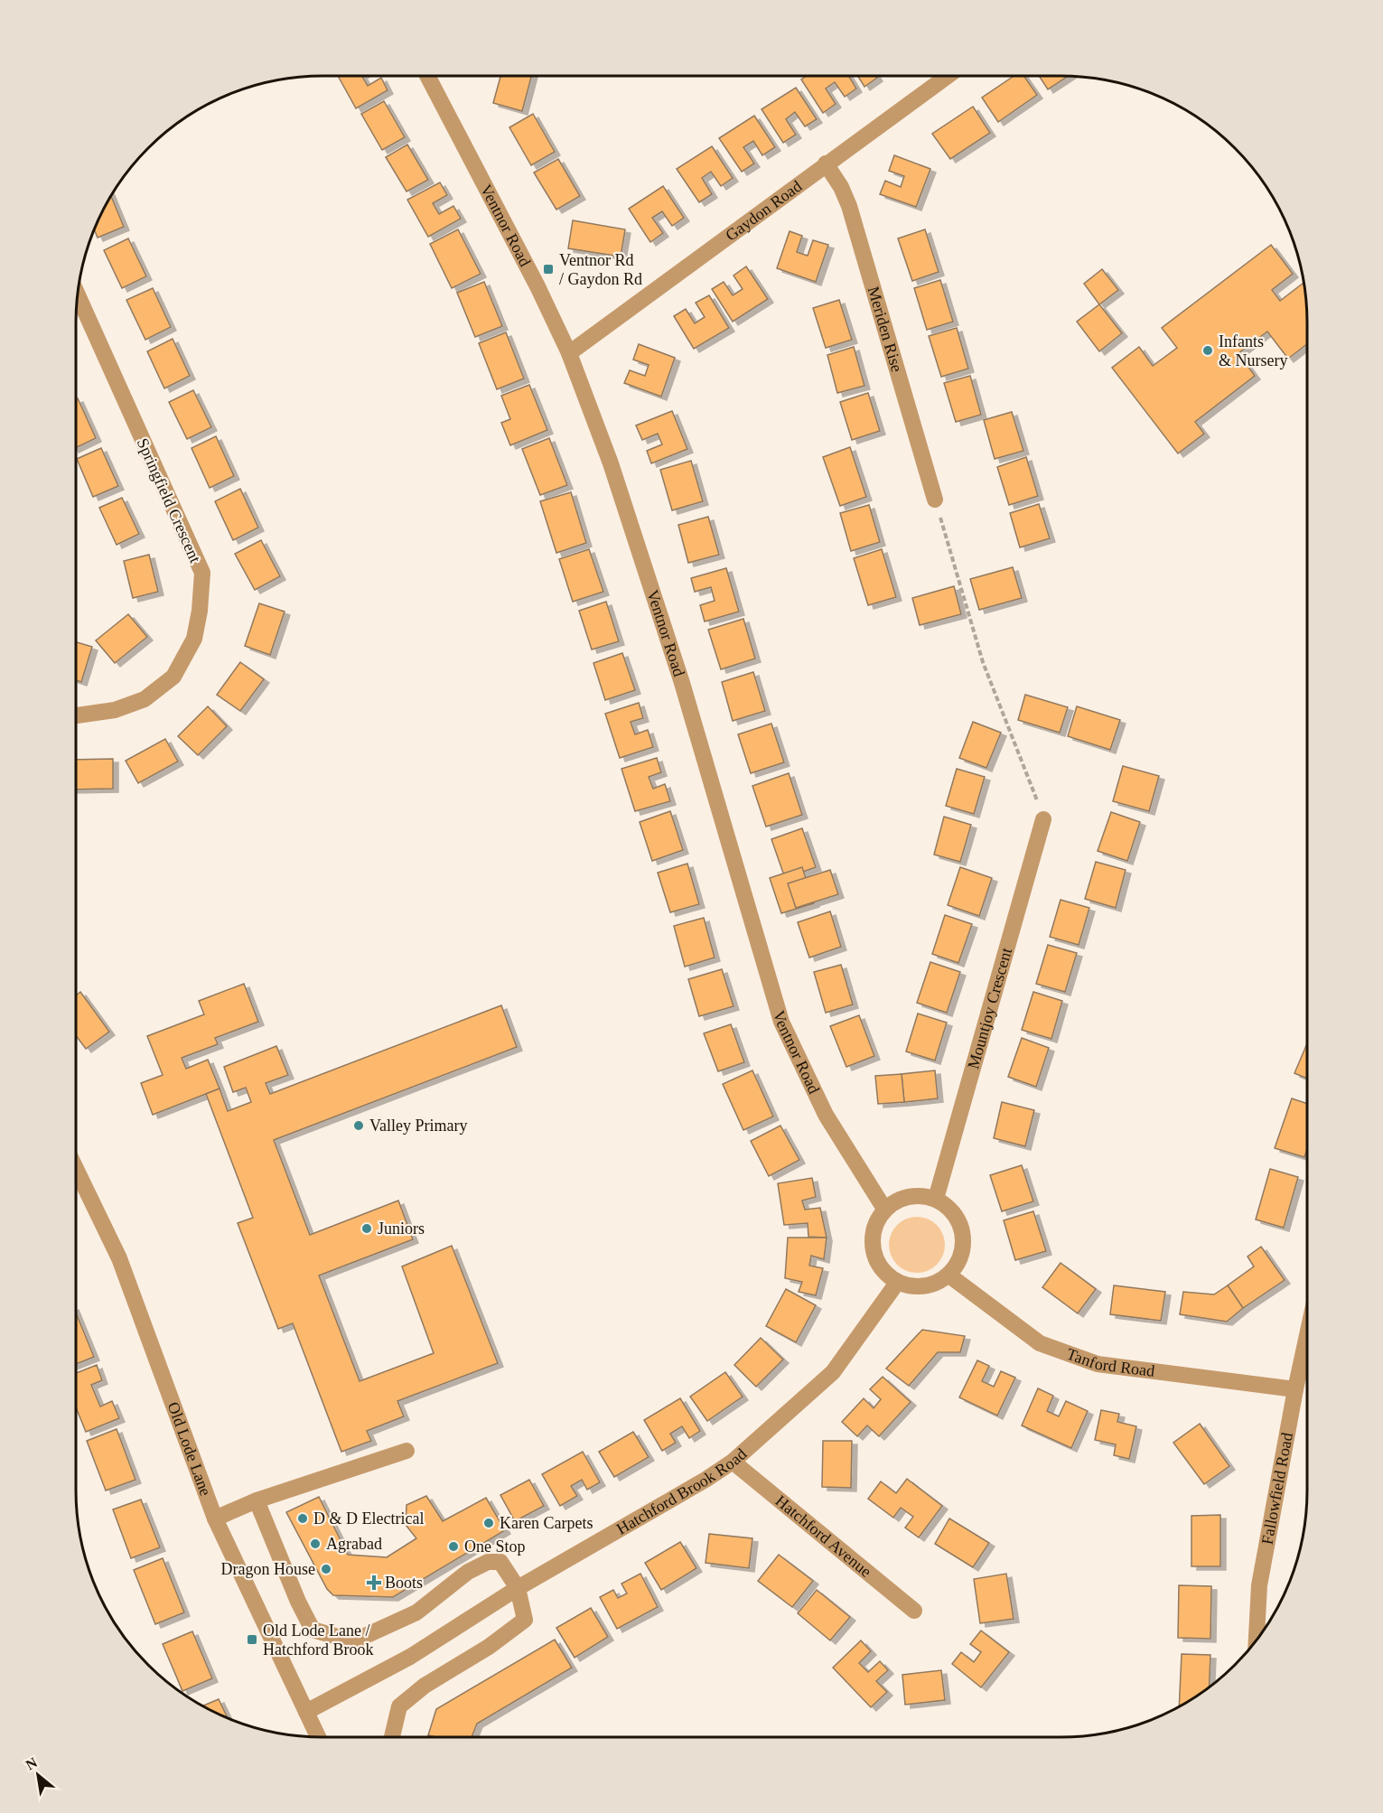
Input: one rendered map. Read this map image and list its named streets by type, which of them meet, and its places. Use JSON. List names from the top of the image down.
{
  "streets": {
    "street": [
      "Gaydon Road",
      "Ventnor Road",
      "Meriden Rise",
      "Springfield Crescent",
      "Mountjoy Crescent",
      "Tanford Road",
      "Old Lode Lane",
      "Fallowfield Road",
      "Hatchford Brook Road",
      "Hatchford Avenue"
    ]
  },
  "crossings": [
    ["Gaydon Road", "Ventnor Road"],
    ["Gaydon Road", "Meriden Rise"],
    ["Ventnor Road", "Mountjoy Crescent"],
    ["Ventnor Road", "Tanford Road"],
    ["Ventnor Road", "Hatchford Brook Road"],
    ["Mountjoy Crescent", "Tanford Road"],
    ["Mountjoy Crescent", "Hatchford Brook Road"],
    ["Tanford Road", "Fallowfield Road"],
    ["Tanford Road", "Hatchford Brook Road"],
    ["Old Lode Lane", "Hatchford Brook Road"],
    ["Hatchford Brook Road", "Hatchford Avenue"]
  ],
  "places": {
    "transit": ["Ventnor Rd / Gaydon Rd", "Old Lode Lane / Hatchford Brook"],
    "other": [
      "Infants & Nursery",
      "Valley Primary",
      "Juniors",
      "D & D Electrical",
      "Karen Carpets",
      "Agrabad",
      "One Stop",
      "Dragon House"
    ],
    "health": ["Boots"]
  },
  "north": "top left"
}
